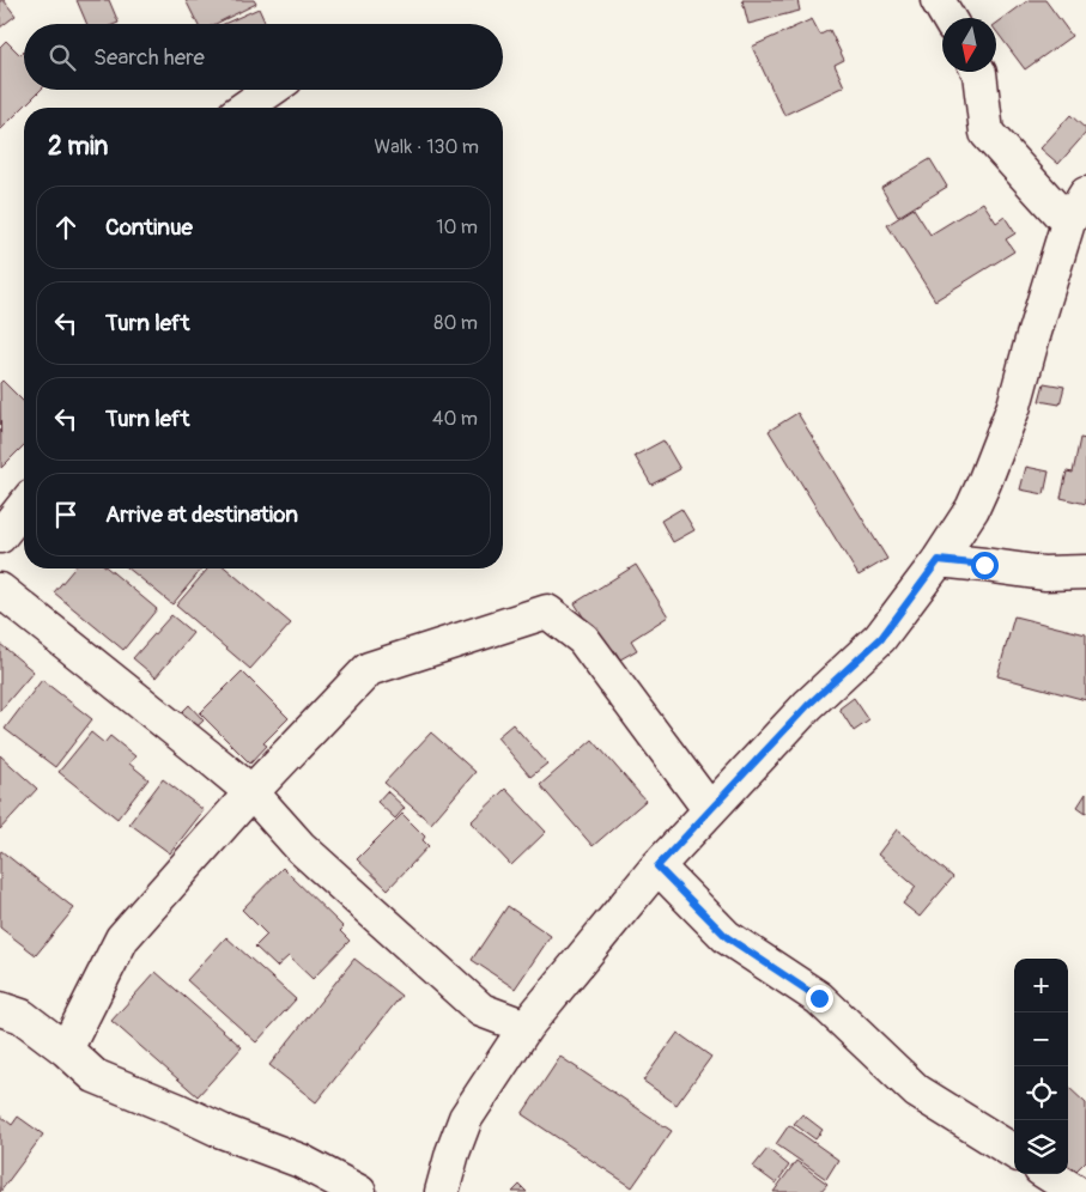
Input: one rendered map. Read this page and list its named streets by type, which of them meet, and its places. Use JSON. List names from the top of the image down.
{
  "north": "bottom",
  "page": {
    "search": "Search here",
    "heading": ["2 min", "Walk · 130 m"],
    "list": [
      ["Continue", "10 m"],
      ["Turn left", "80 m"],
      ["Turn left", "40 m"],
      "Arrive at destination"
    ],
    "map_buttons": ["+", "−"]
  }
}
